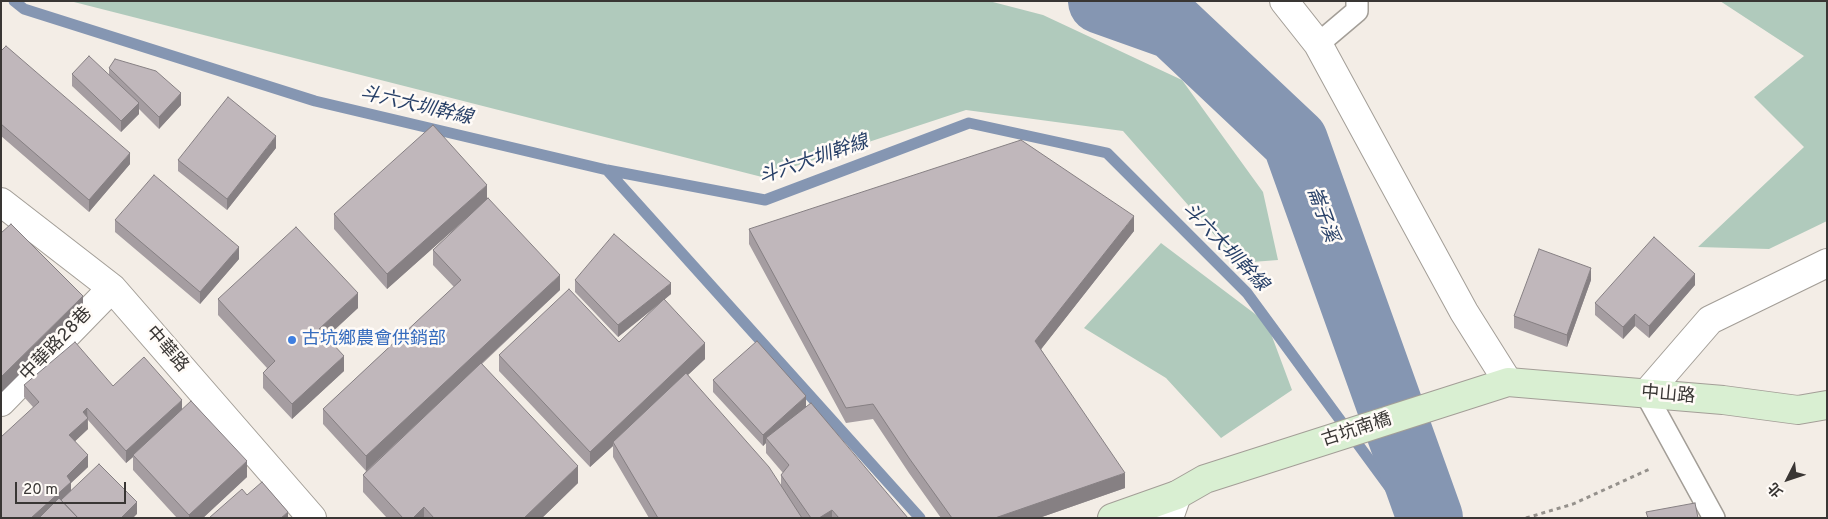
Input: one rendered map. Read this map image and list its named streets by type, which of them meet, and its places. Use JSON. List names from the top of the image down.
{
  "streets": {
    "main road": ["中山路", "古坑南橋"],
    "street": ["中華路28巷", "中華路"]
  },
  "crossings": [
    ["中華路28巷", "中華路"],
    ["中山路", "古坑南橋"]
  ],
  "water": ["斗六大圳幹線", "崙子溪"],
  "places": ["古坑鄉農會供銷部"],
  "scale_bar": "20 m",
  "north": "bottom left"
}
